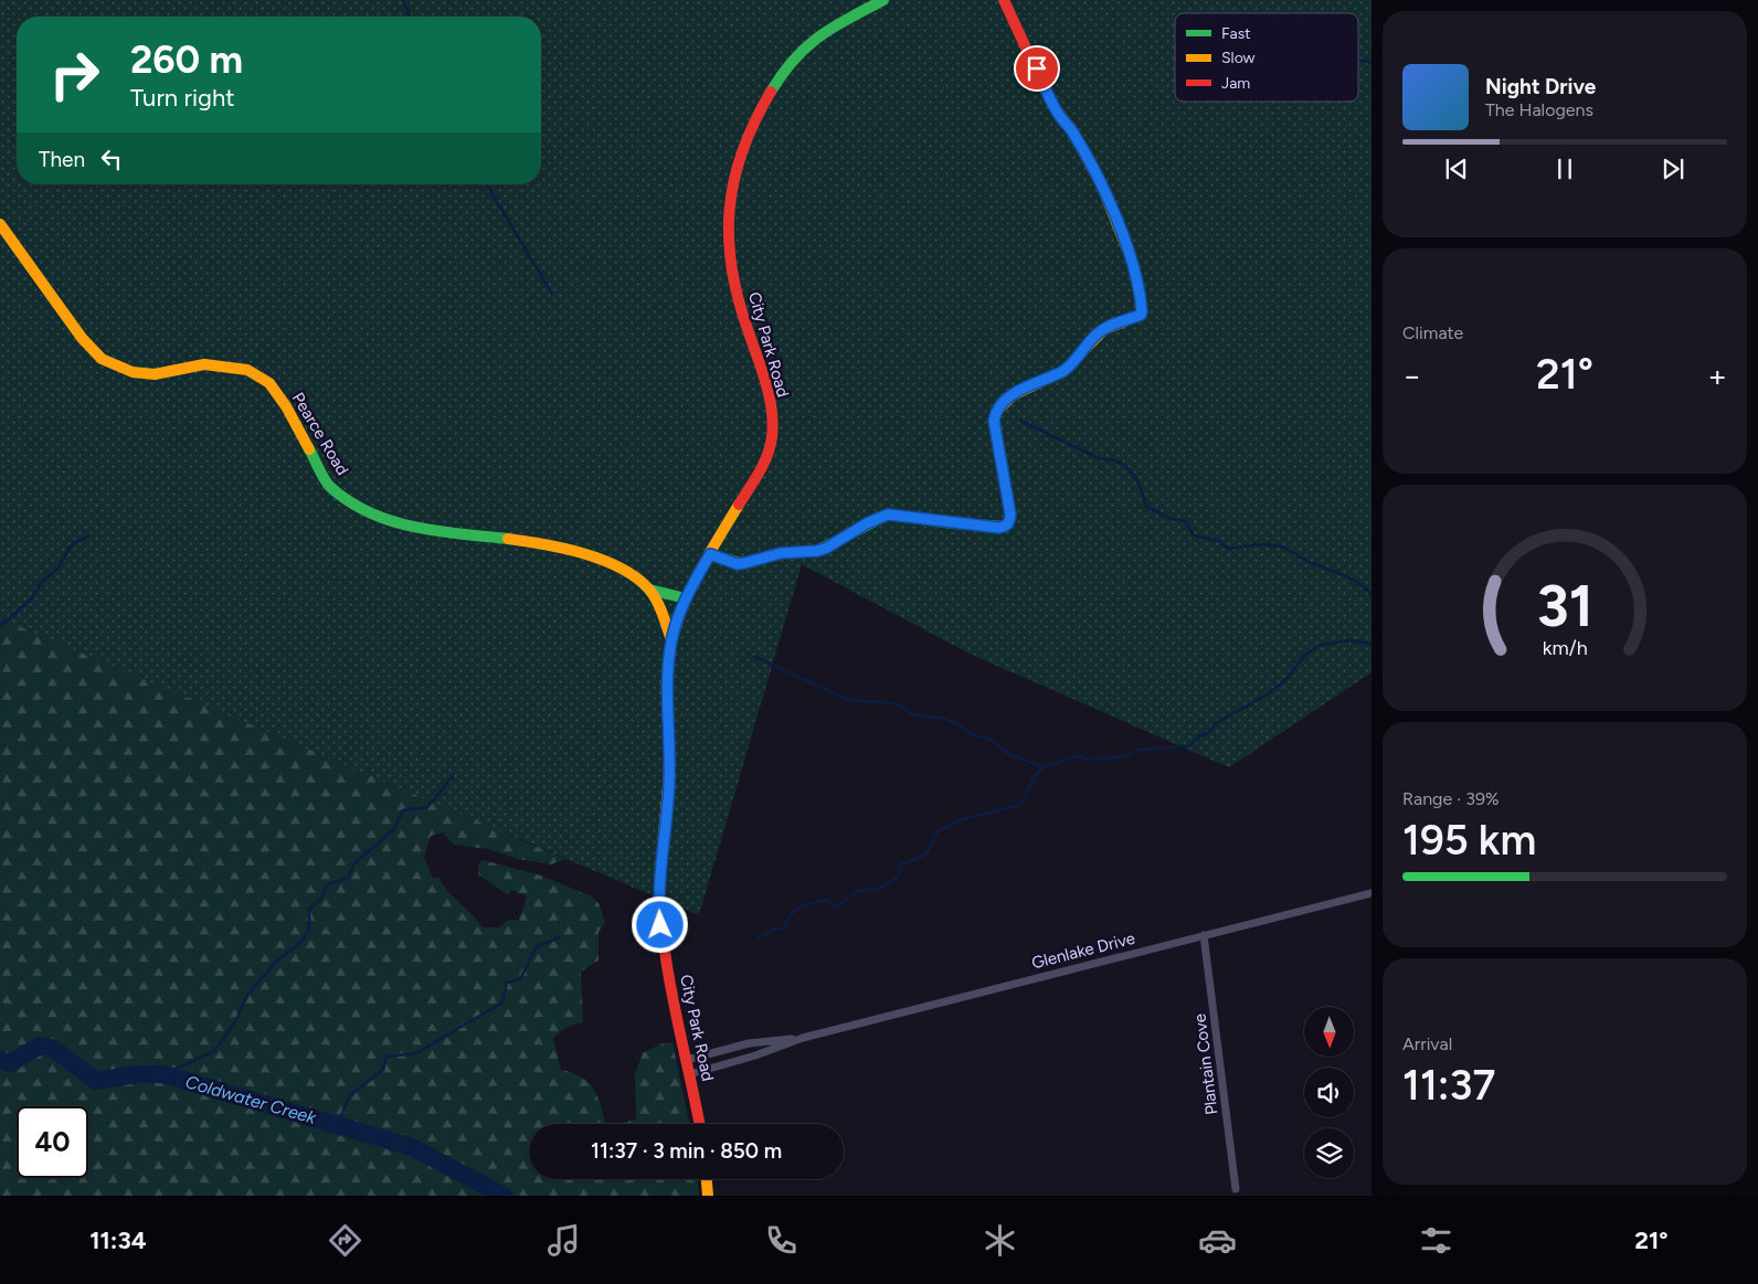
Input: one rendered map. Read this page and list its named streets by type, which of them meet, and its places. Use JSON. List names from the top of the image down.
{
  "streets": {
    "street": [
      "City Park Road",
      "Pearce Road",
      "Glenlake Drive",
      "Plantain Cove"
    ]
  },
  "crossings": [
    ["City Park Road", "Pearce Road"],
    ["City Park Road", "Glenlake Drive"],
    ["Glenlake Drive", "Plantain Cove"]
  ],
  "water": ["Coldwater Creek"],
  "legend": ["Fast", "Slow", "Jam"],
  "north": "bottom",
  "page": {
    "turn": ["260 m", "Turn right"],
    "song": ["Night Drive", "The Halogens"],
    "then": "Then",
    "tile": [
      "Climate",
      ["Range · 39%", "195 km"],
      ["Arrival", "11:37"]
    ],
    "heat": ["−", "21°", "+"],
    "limit": "40",
    "trip": "11:37 · 3 min · 850 m",
    "tabs": ["11:34", "21°"],
    "gauge": ["31", "km/h"]
  }
}
